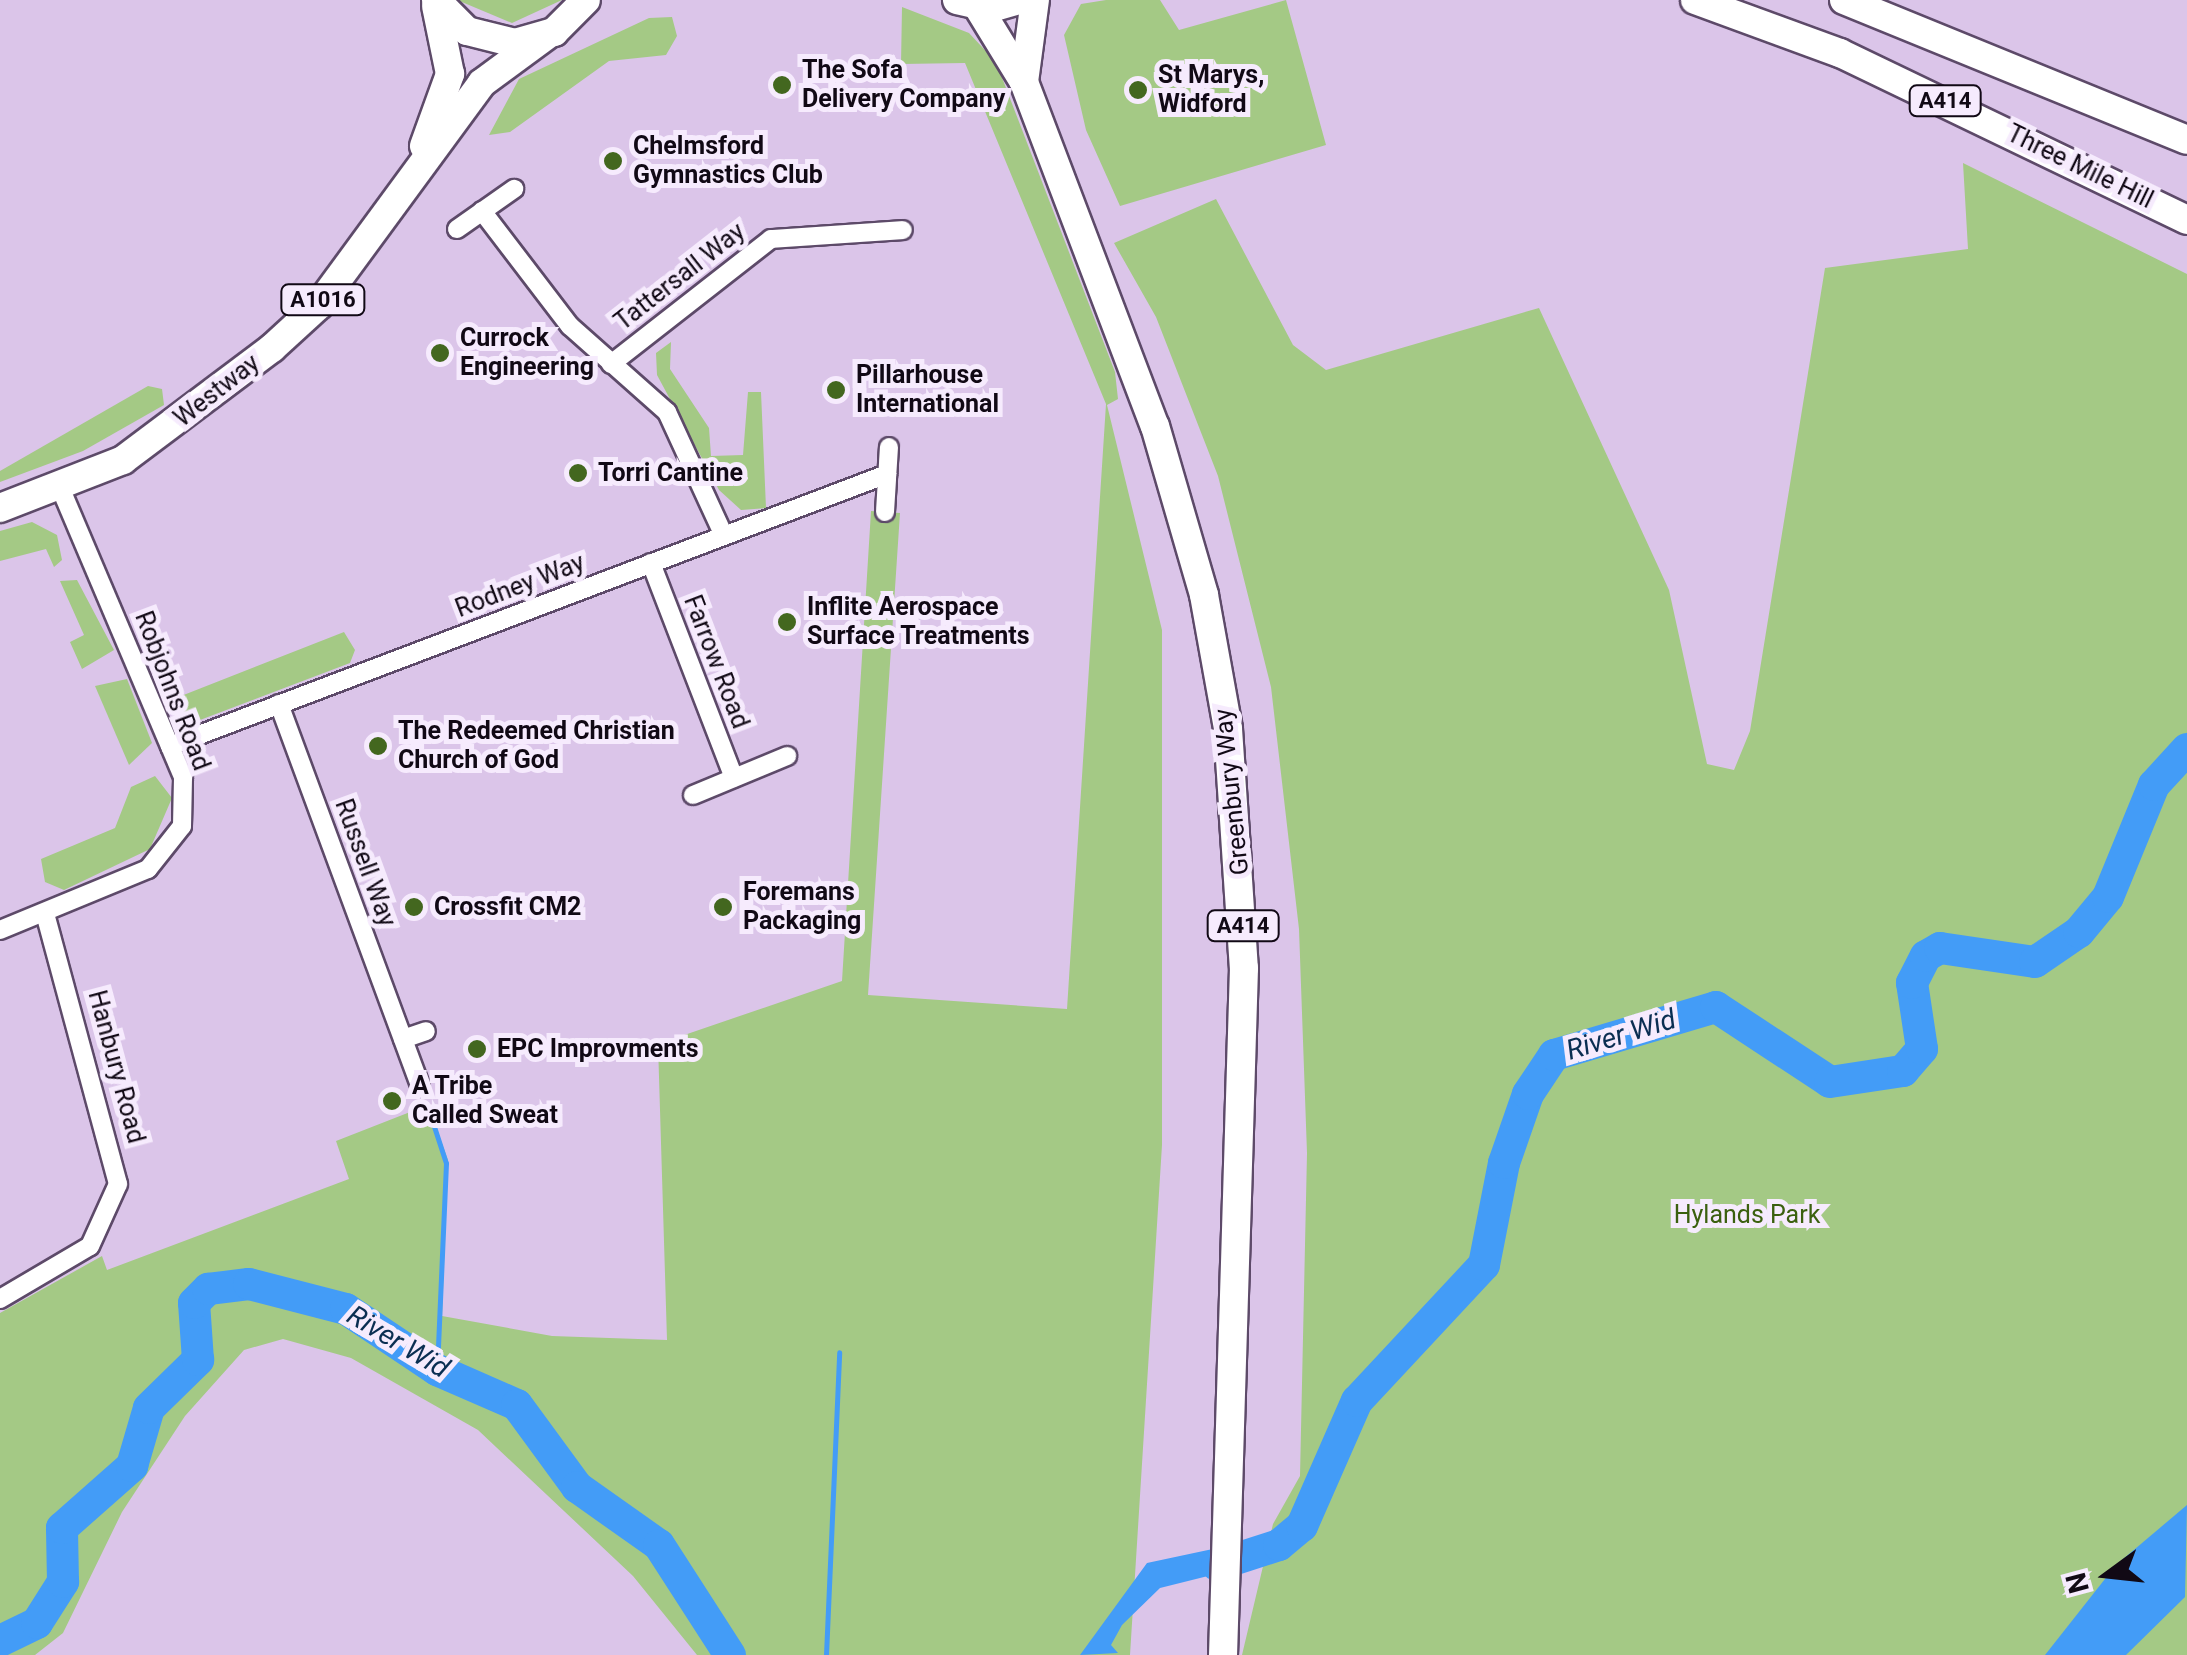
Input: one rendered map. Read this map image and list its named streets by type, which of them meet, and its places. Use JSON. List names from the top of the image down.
{
  "streets": {
    "main road": [
      "A414",
      "Three Mile Hill",
      "A1016",
      "Westway",
      "Greenbury Way"
    ],
    "street": [
      "Tattersall Way",
      "Rodney Way",
      "Farrow Road",
      "Robjohns Road",
      "Russell Way",
      "Hanbury Road"
    ]
  },
  "crossings": [
    ["A414", "Greenbury Way"],
    ["Tattersall Way", "Rodney Way"],
    ["Westway", "Robjohns Road"],
    ["Rodney Way", "Farrow Road"],
    ["Rodney Way", "Robjohns Road"],
    ["Rodney Way", "Russell Way"],
    ["Robjohns Road", "Hanbury Road"]
  ],
  "water": ["River Wid"],
  "parks": ["Hylands Park"],
  "places": [
    "The Sofa Delivery Company",
    "St Marys, Widford",
    "Chelmsford Gymnastics Club",
    "Currock Engineering",
    "Pillarhouse International",
    "Torri Cantine",
    "Inflite Aerospace Surface Treatments",
    "The Redeemed Christian Church of God",
    "Crossfit CM2",
    "Foremans Packaging",
    "EPC Improvments",
    "A Tribe Called Sweat"
  ],
  "north": "left"
}
